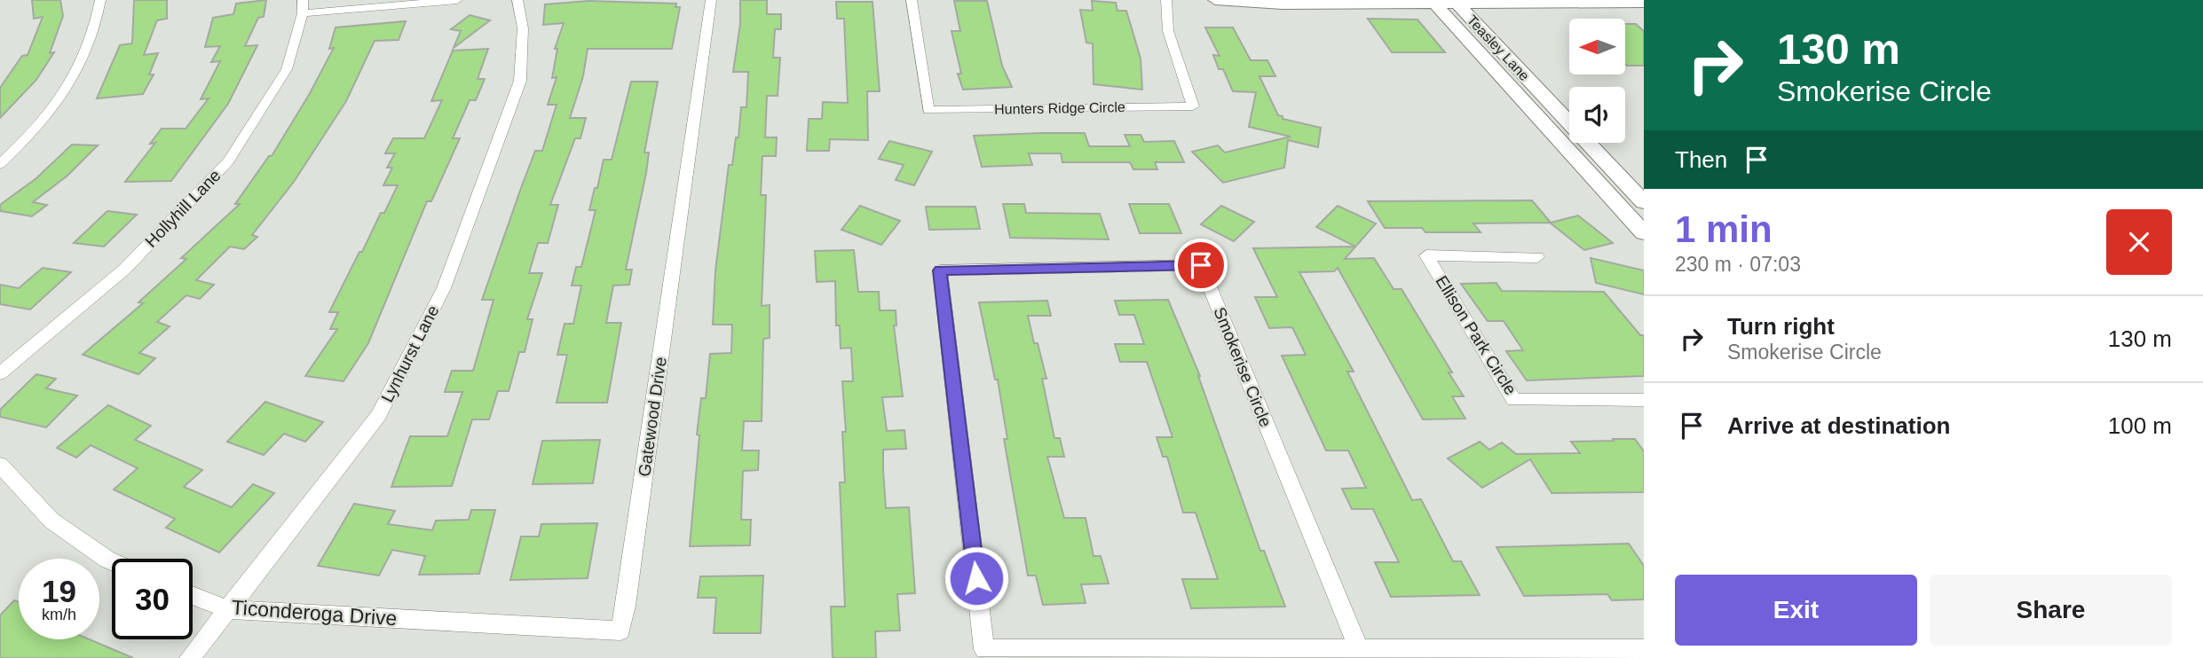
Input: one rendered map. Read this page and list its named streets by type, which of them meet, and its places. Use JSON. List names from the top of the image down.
{
  "streets": {
    "main road": ["Teasley Lane"],
    "street": [
      "Hunters Ridge Circle",
      "Hollyhill Lane",
      "Ellison Park Circle",
      "Lynhurst Lane",
      "Smokerise Circle",
      "Gatewood Drive",
      "Ticonderoga Drive"
    ]
  },
  "crossings": [
    ["Lynhurst Lane", "Ticonderoga Drive"],
    ["Gatewood Drive", "Ticonderoga Drive"]
  ],
  "north": "left",
  "page": {
    "turn": ["130 m", "Smokerise Circle"],
    "then": "Then",
    "heading": ["1 min", "230 m · 07:03"],
    "list": [
      {
        "name": "Turn right",
        "note": "Smokerise Circle",
        "value": "130 m"
      },
      {
        "name": "Arrive at destination",
        "value": "100 m"
      }
    ],
    "speed": "19 km/h",
    "limit": "30",
    "buttons": ["Exit", "Share"]
  }
}
